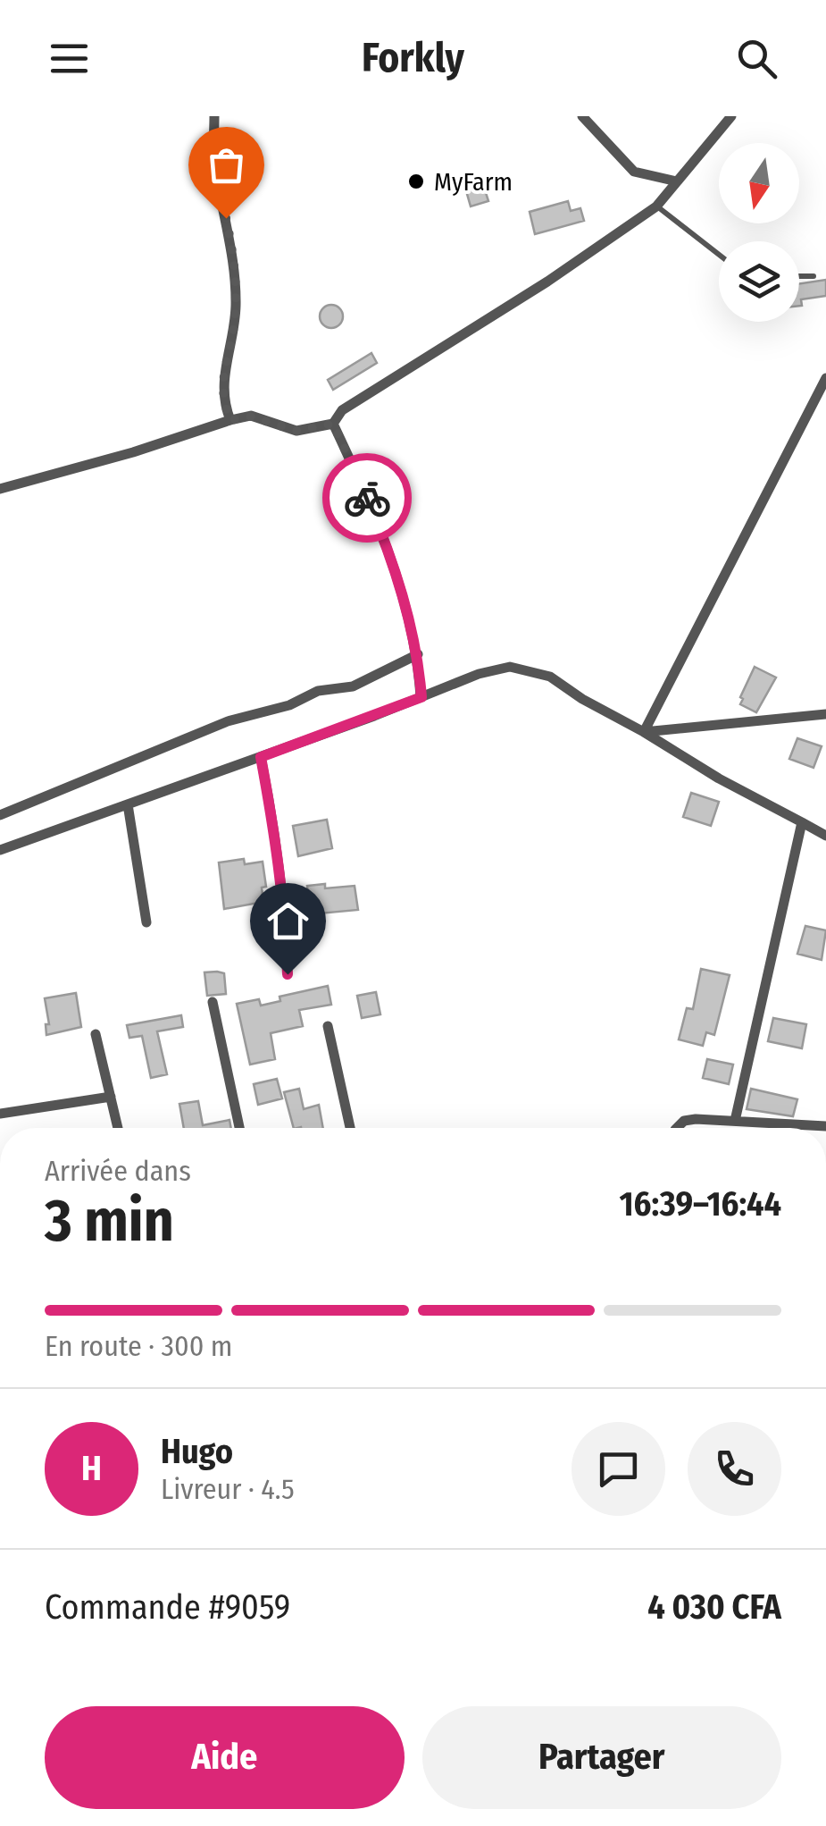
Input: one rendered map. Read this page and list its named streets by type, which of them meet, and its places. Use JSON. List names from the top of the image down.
{
  "places": ["MyFarm"],
  "north": "bottom",
  "page": {
    "header": "Forkly",
    "heading": ["3 min", "Arrivée dans", "16:39–16:44"],
    "panel": [
      "Hugo",
      "Livreur · 4.5",
      "Commande #9059",
      "4 030 CFA"
    ],
    "bar": "En route · 300 m",
    "round": "H",
    "buttons": ["Aide", "Partager"]
  }
}
